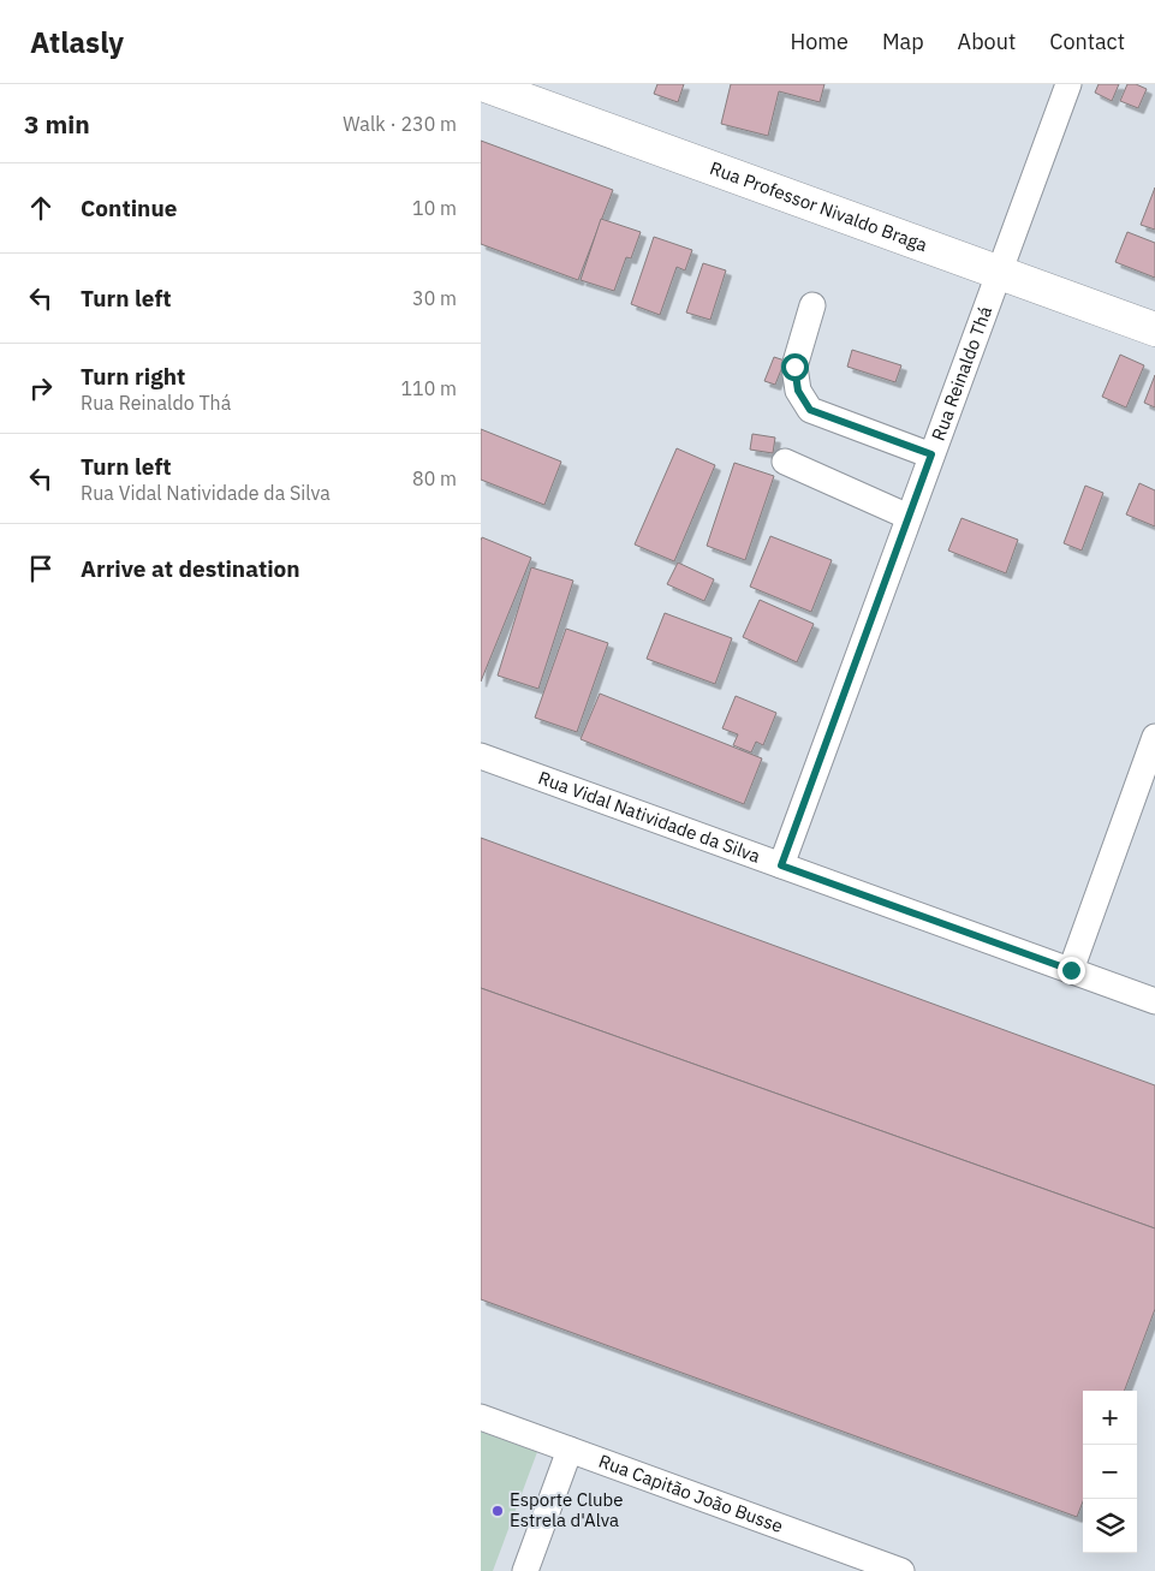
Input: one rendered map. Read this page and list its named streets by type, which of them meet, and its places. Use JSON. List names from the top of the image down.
{
  "streets": {
    "main road": ["Rua Professor Nivaldo Braga"],
    "street": ["Rua Reinaldo Thá", "Rua Vidal Natividade da Silva", "Rua Capitão João Busse"]
  },
  "crossings": [
    ["Rua Professor Nivaldo Braga", "Rua Reinaldo Thá"],
    ["Rua Reinaldo Thá", "Rua Vidal Natividade da Silva"]
  ],
  "places": ["Esporte Clube Estrela d'Alva"],
  "page": {
    "header": "Atlasly",
    "nav": [
      "Home",
      "Map",
      "About",
      "Contact"
    ],
    "heading": ["3 min", "Walk · 230 m"],
    "list": [
      ["Continue", "10 m"],
      ["Turn left", "30 m"],
      ["Turn right", "Rua Reinaldo Thá", "110 m"],
      ["Turn left", "Rua Vidal Natividade da Silva", "80 m"],
      "Arrive at destination"
    ],
    "map_buttons": ["+", "−"]
  }
}
